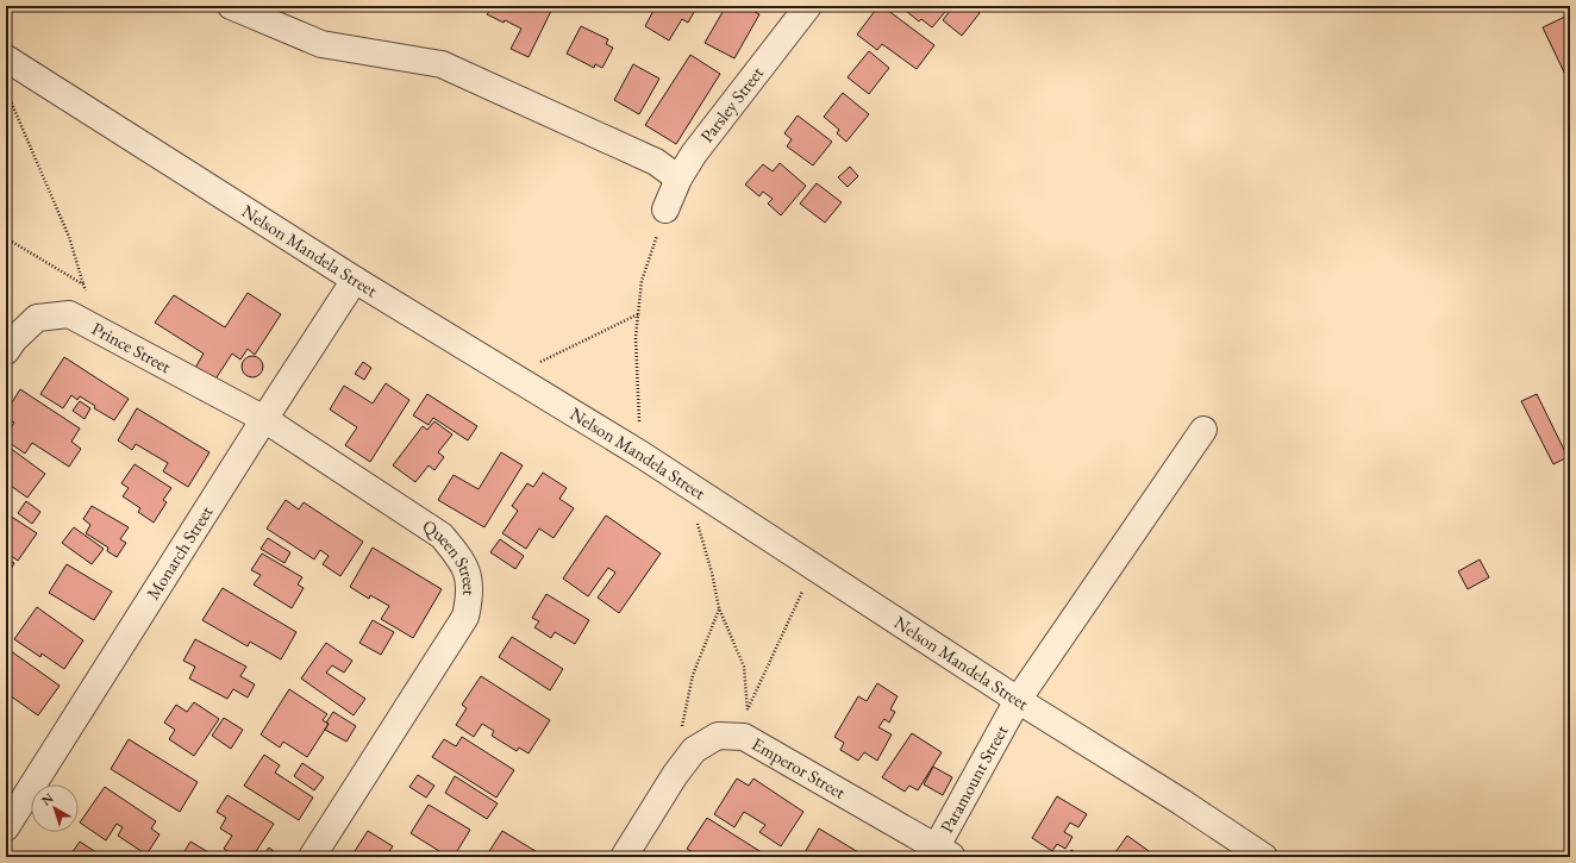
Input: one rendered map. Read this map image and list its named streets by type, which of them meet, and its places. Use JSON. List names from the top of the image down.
{
  "streets": {
    "street": [
      "Parsley Street",
      "Nelson Mandela Street",
      "Prince Street",
      "Monarch Street",
      "Queen Street",
      "Emperor Street",
      "Paramount Street"
    ]
  },
  "crossings": [
    ["Nelson Mandela Street", "Monarch Street"],
    ["Nelson Mandela Street", "Paramount Street"],
    ["Prince Street", "Monarch Street"],
    ["Prince Street", "Queen Street"],
    ["Monarch Street", "Queen Street"],
    ["Emperor Street", "Paramount Street"]
  ],
  "north": "top left"
}
